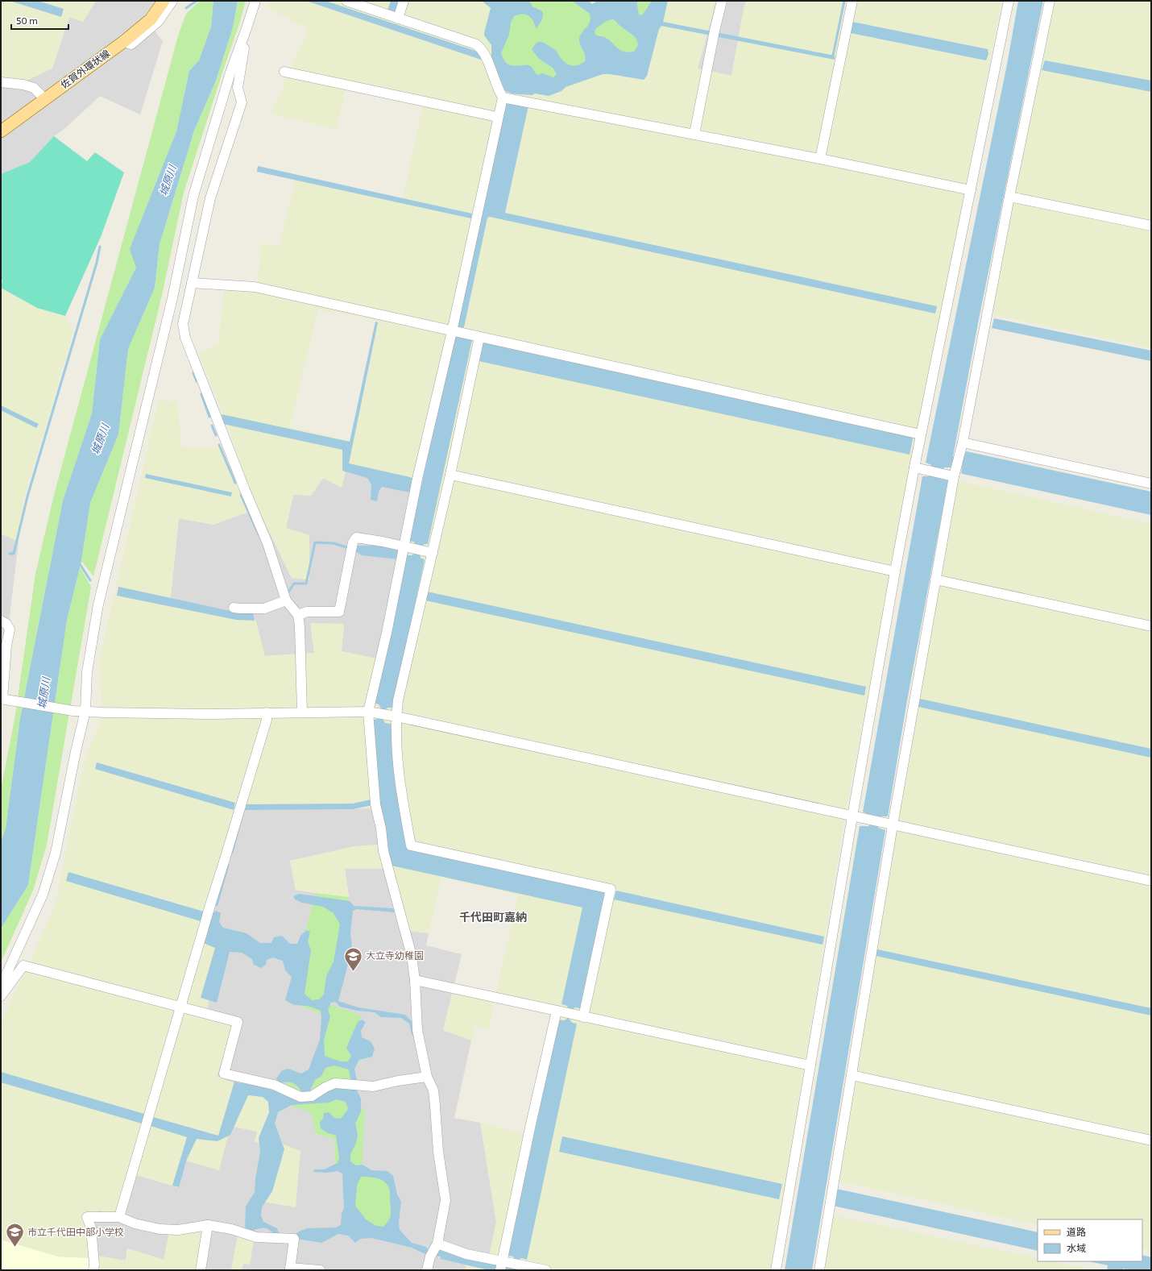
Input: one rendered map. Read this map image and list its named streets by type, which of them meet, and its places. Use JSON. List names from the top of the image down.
{
  "streets": {
    "main road": ["佐賀外環状線"]
  },
  "districts": ["千代田町嘉納"],
  "water": ["城原川"],
  "places": {
    "school or university": ["大立寺幼稚園", "市立千代田中部小学校"]
  },
  "legend": ["道路", "水域"],
  "scale_bar": "50 m"
}
